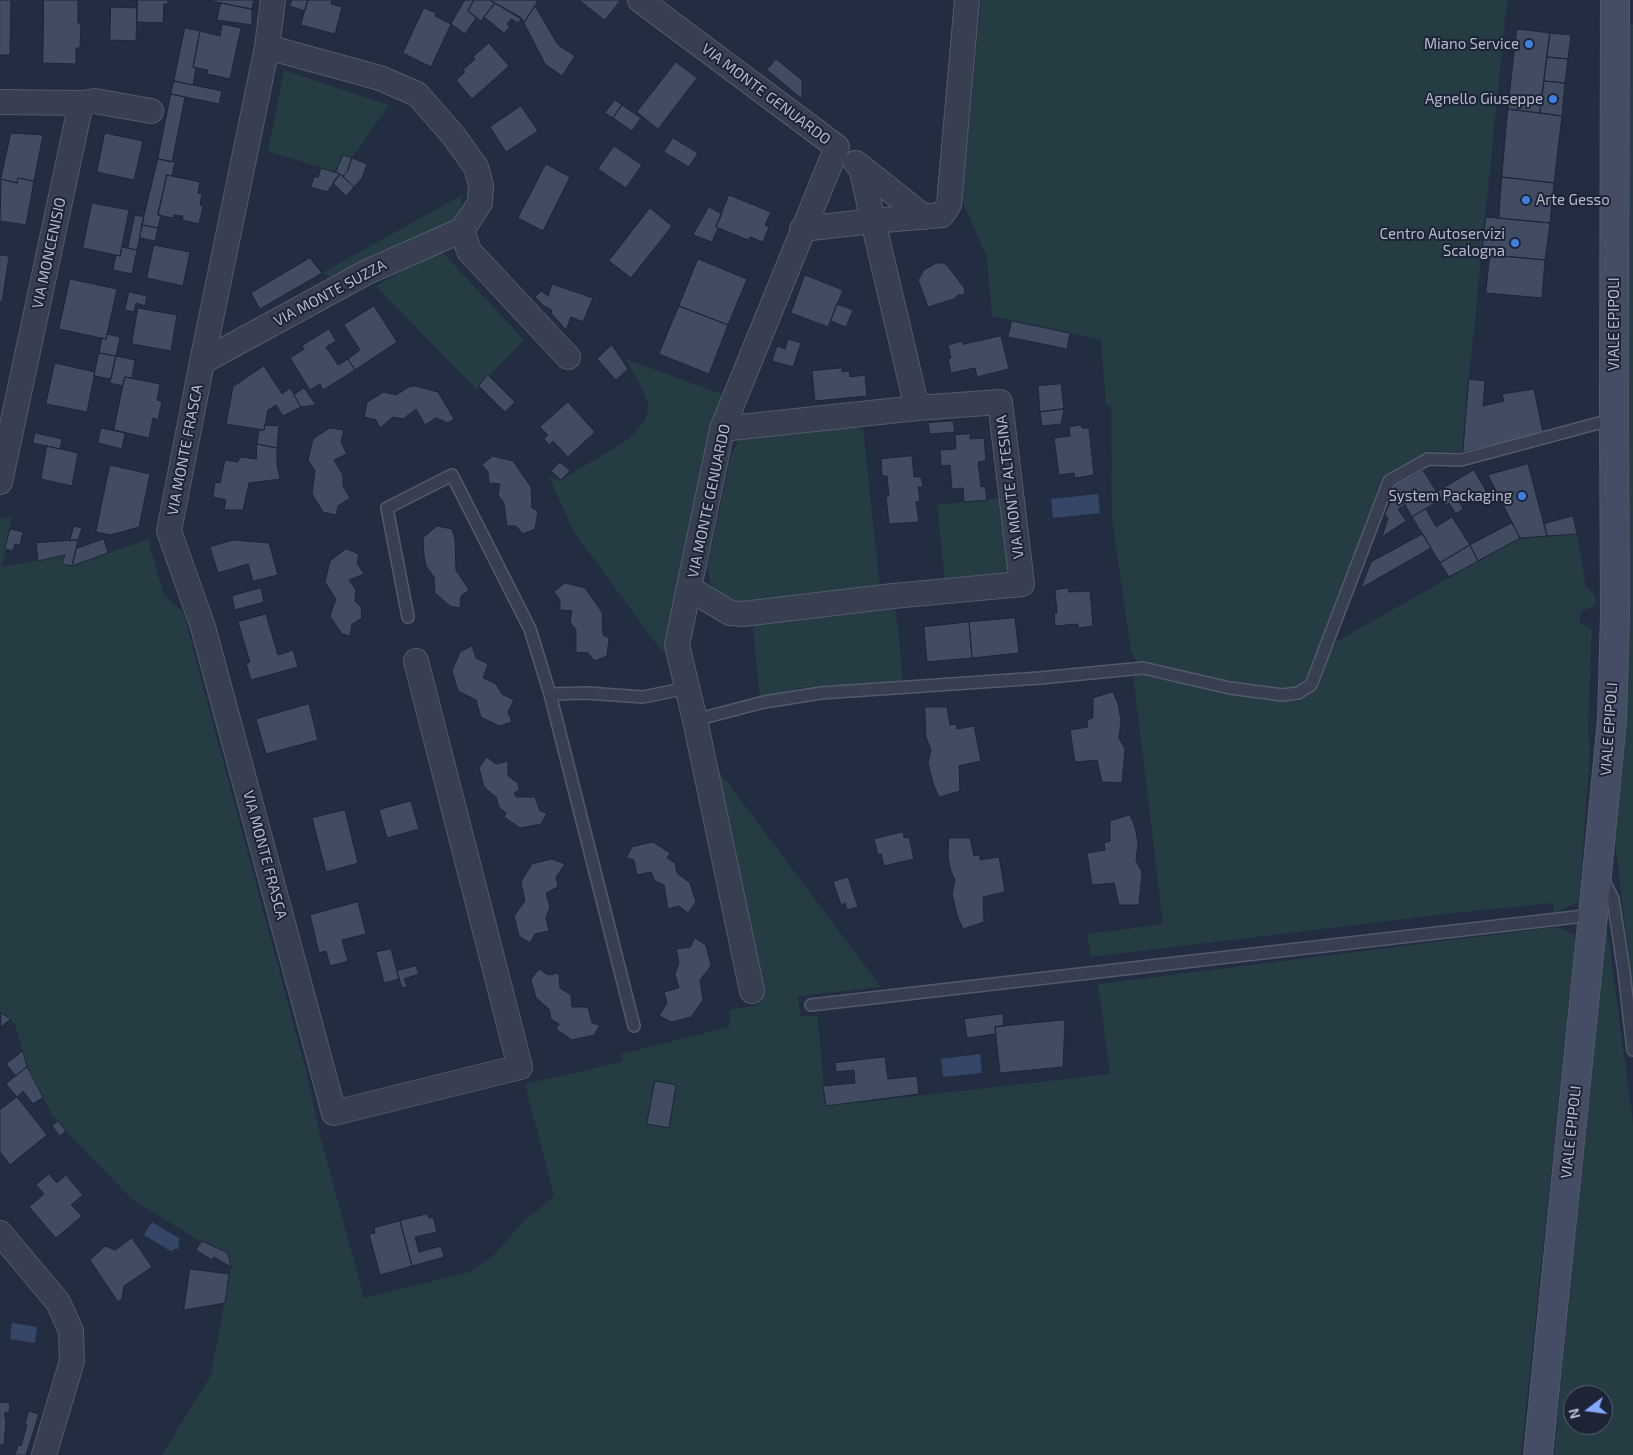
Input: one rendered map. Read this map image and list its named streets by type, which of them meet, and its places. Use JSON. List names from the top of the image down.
{
  "streets": {
    "main road": ["VIALE EPIPOLI"],
    "street": [
      "VIA MONTE GENUARDO",
      "VIA MONCENISIO",
      "VIA MONTE SUZZA",
      "VIA MONTE FRASCA",
      "VIA MONTE ALTESINA"
    ]
  },
  "crossings": [
    ["VIA MONTE GENUARDO", "VIA MONTE ALTESINA"],
    ["VIA MONTE SUZZA", "VIA MONTE FRASCA"]
  ],
  "places": [
    "Miano Service",
    "Agnello Giuseppe",
    "Arte Gesso",
    "Centro Autoservizi Scalogna",
    "System Packaging"
  ],
  "north": "left"
}
